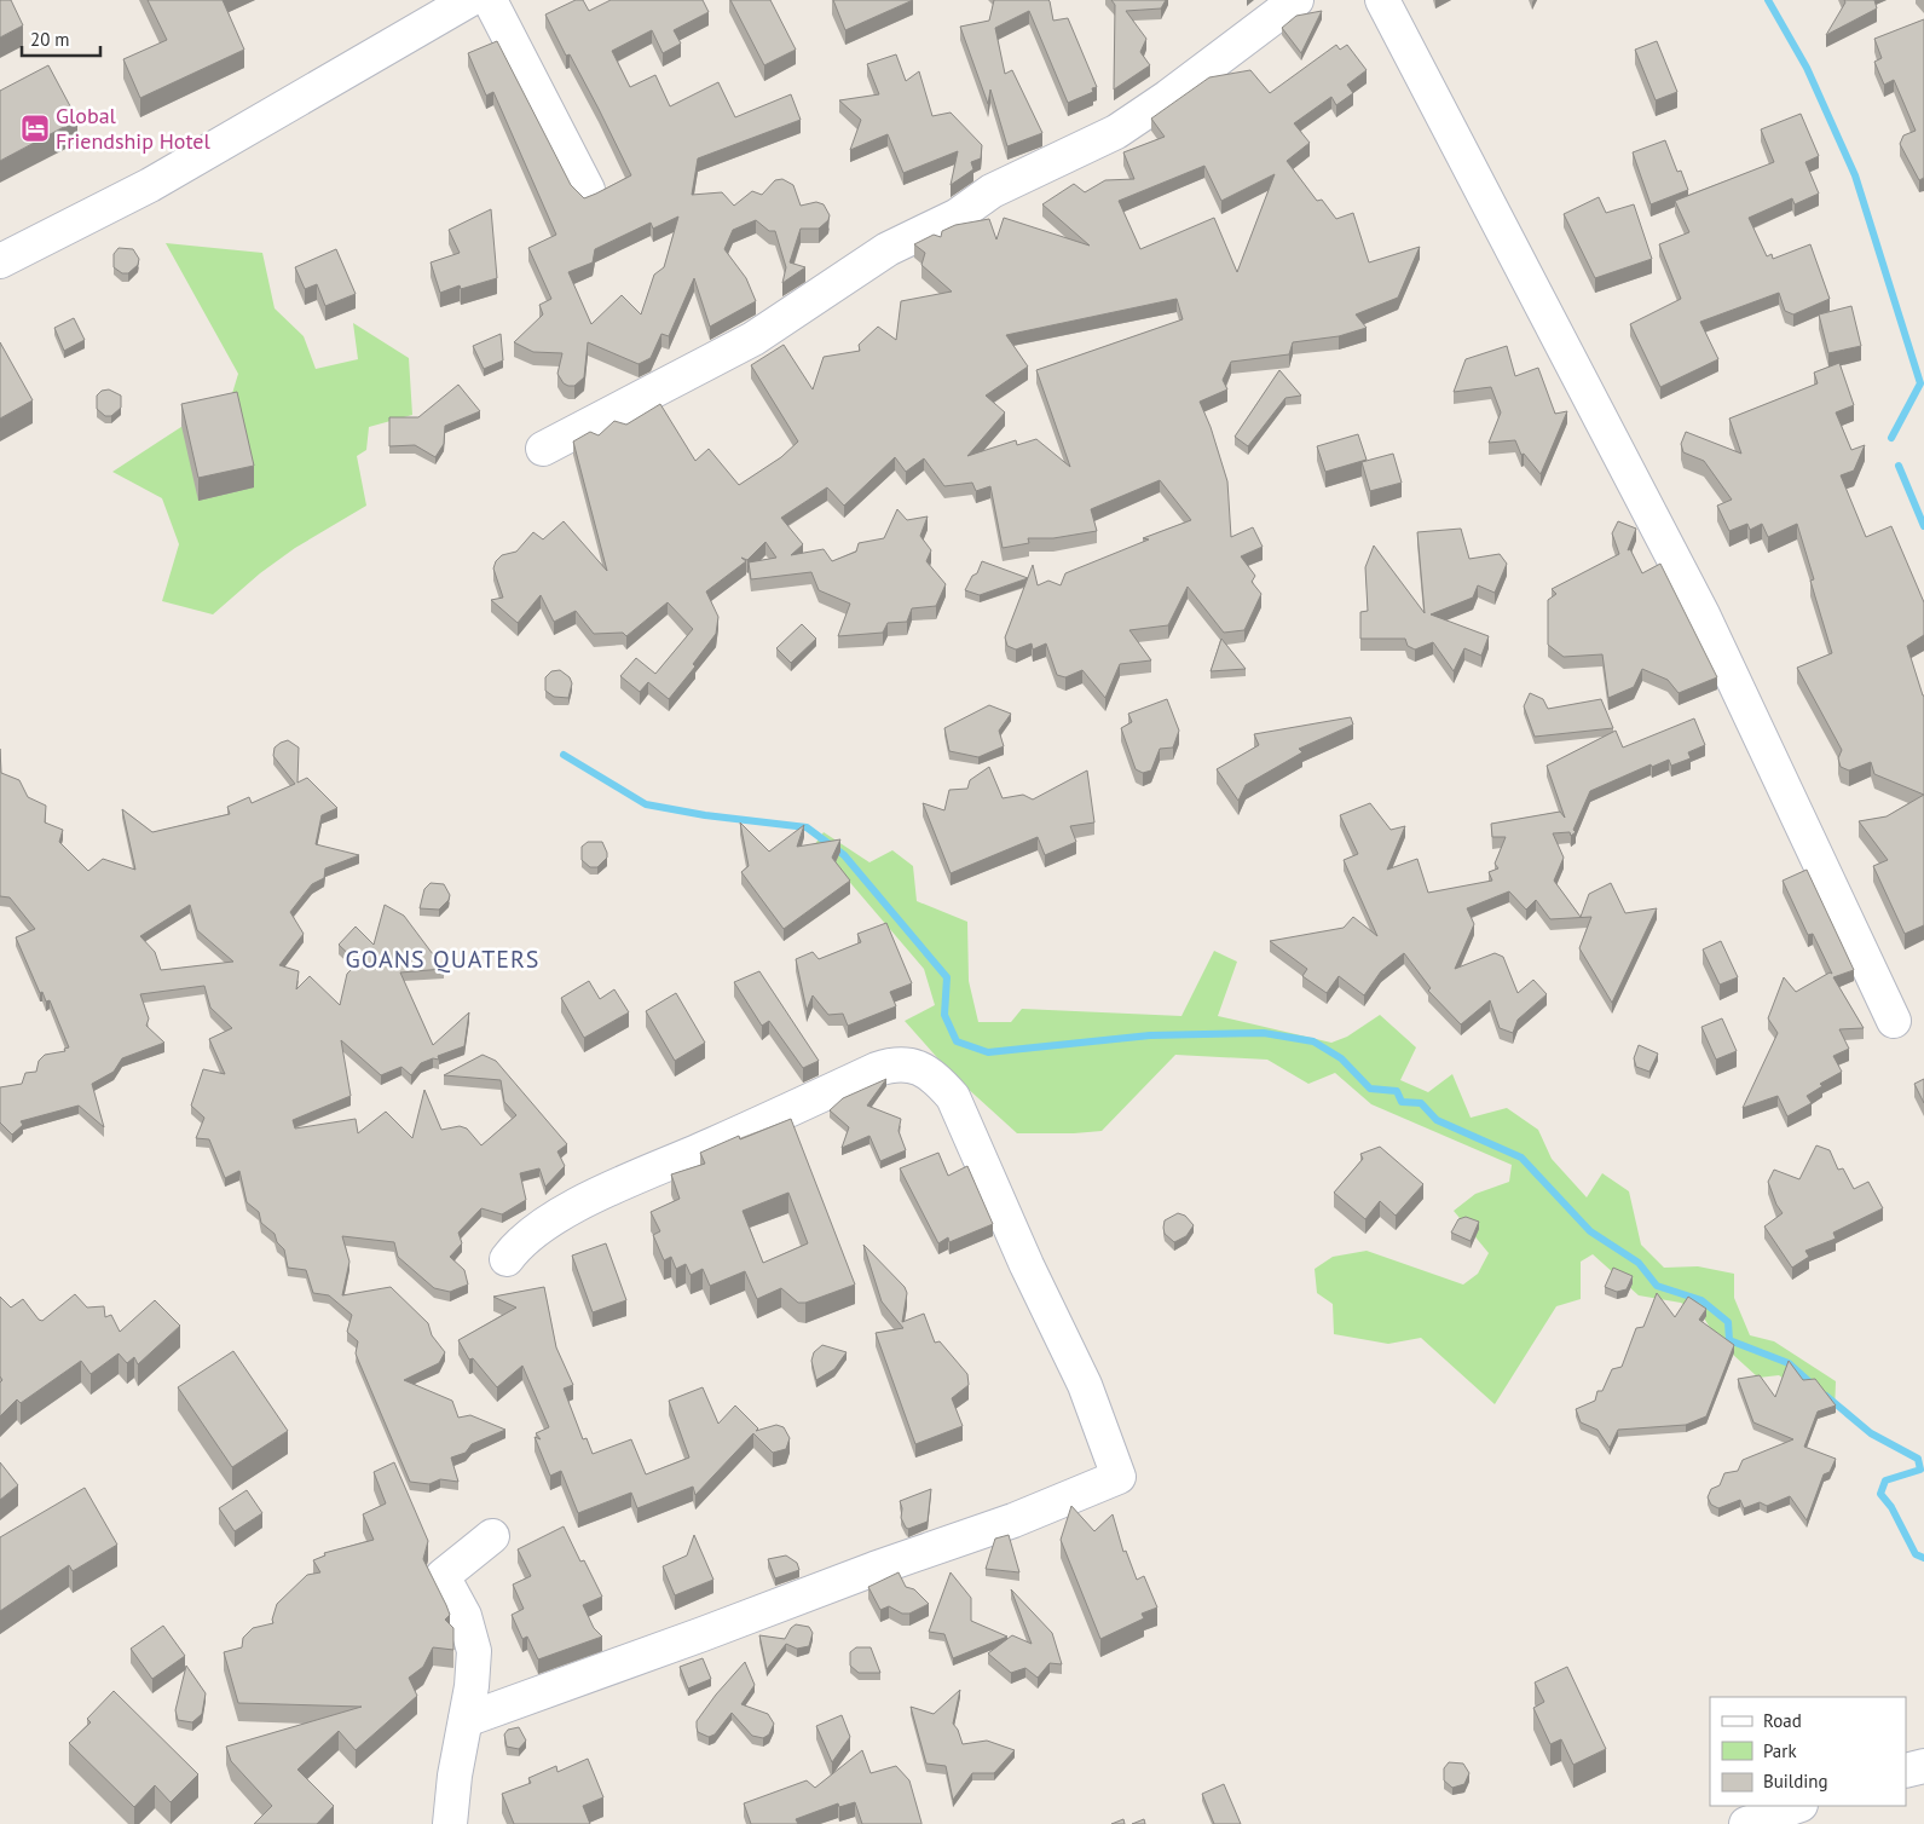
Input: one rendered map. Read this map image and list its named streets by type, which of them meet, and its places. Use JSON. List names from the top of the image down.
{
  "districts": ["GOANS QUATERS"],
  "places": {
    "hotel": ["Global Friendship Hotel"]
  },
  "legend": ["Road", "Park", "Building"],
  "scale_bar": "20 m"
}
